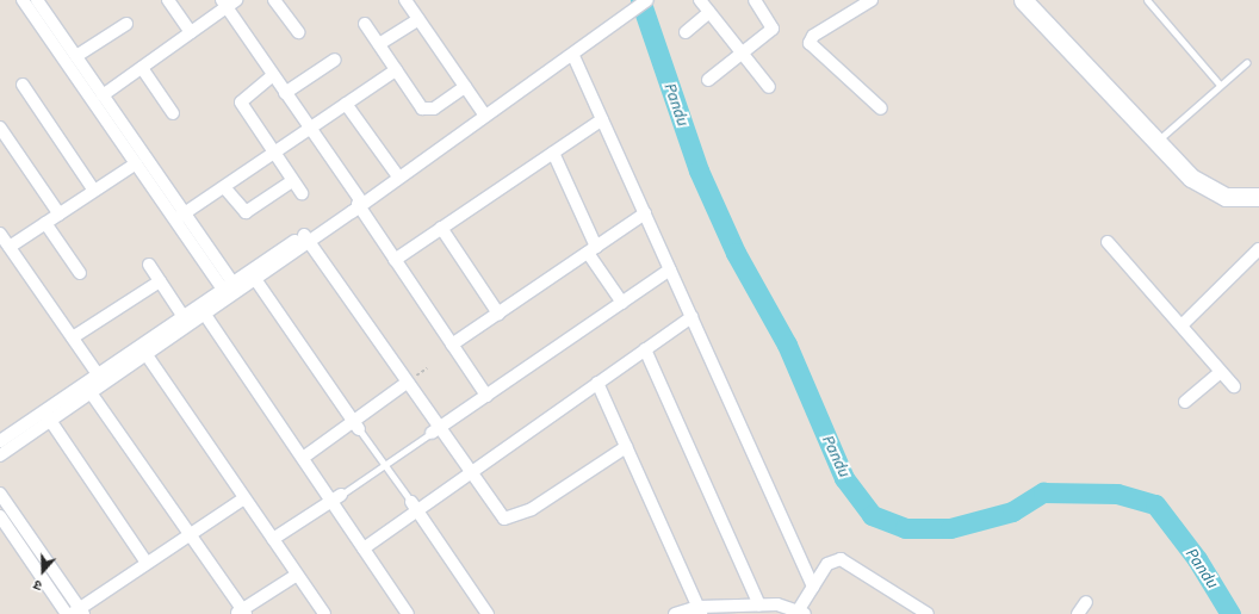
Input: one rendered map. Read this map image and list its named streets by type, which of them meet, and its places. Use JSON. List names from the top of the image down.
{
  "water": ["Pandu"],
  "north": "bottom"
}
